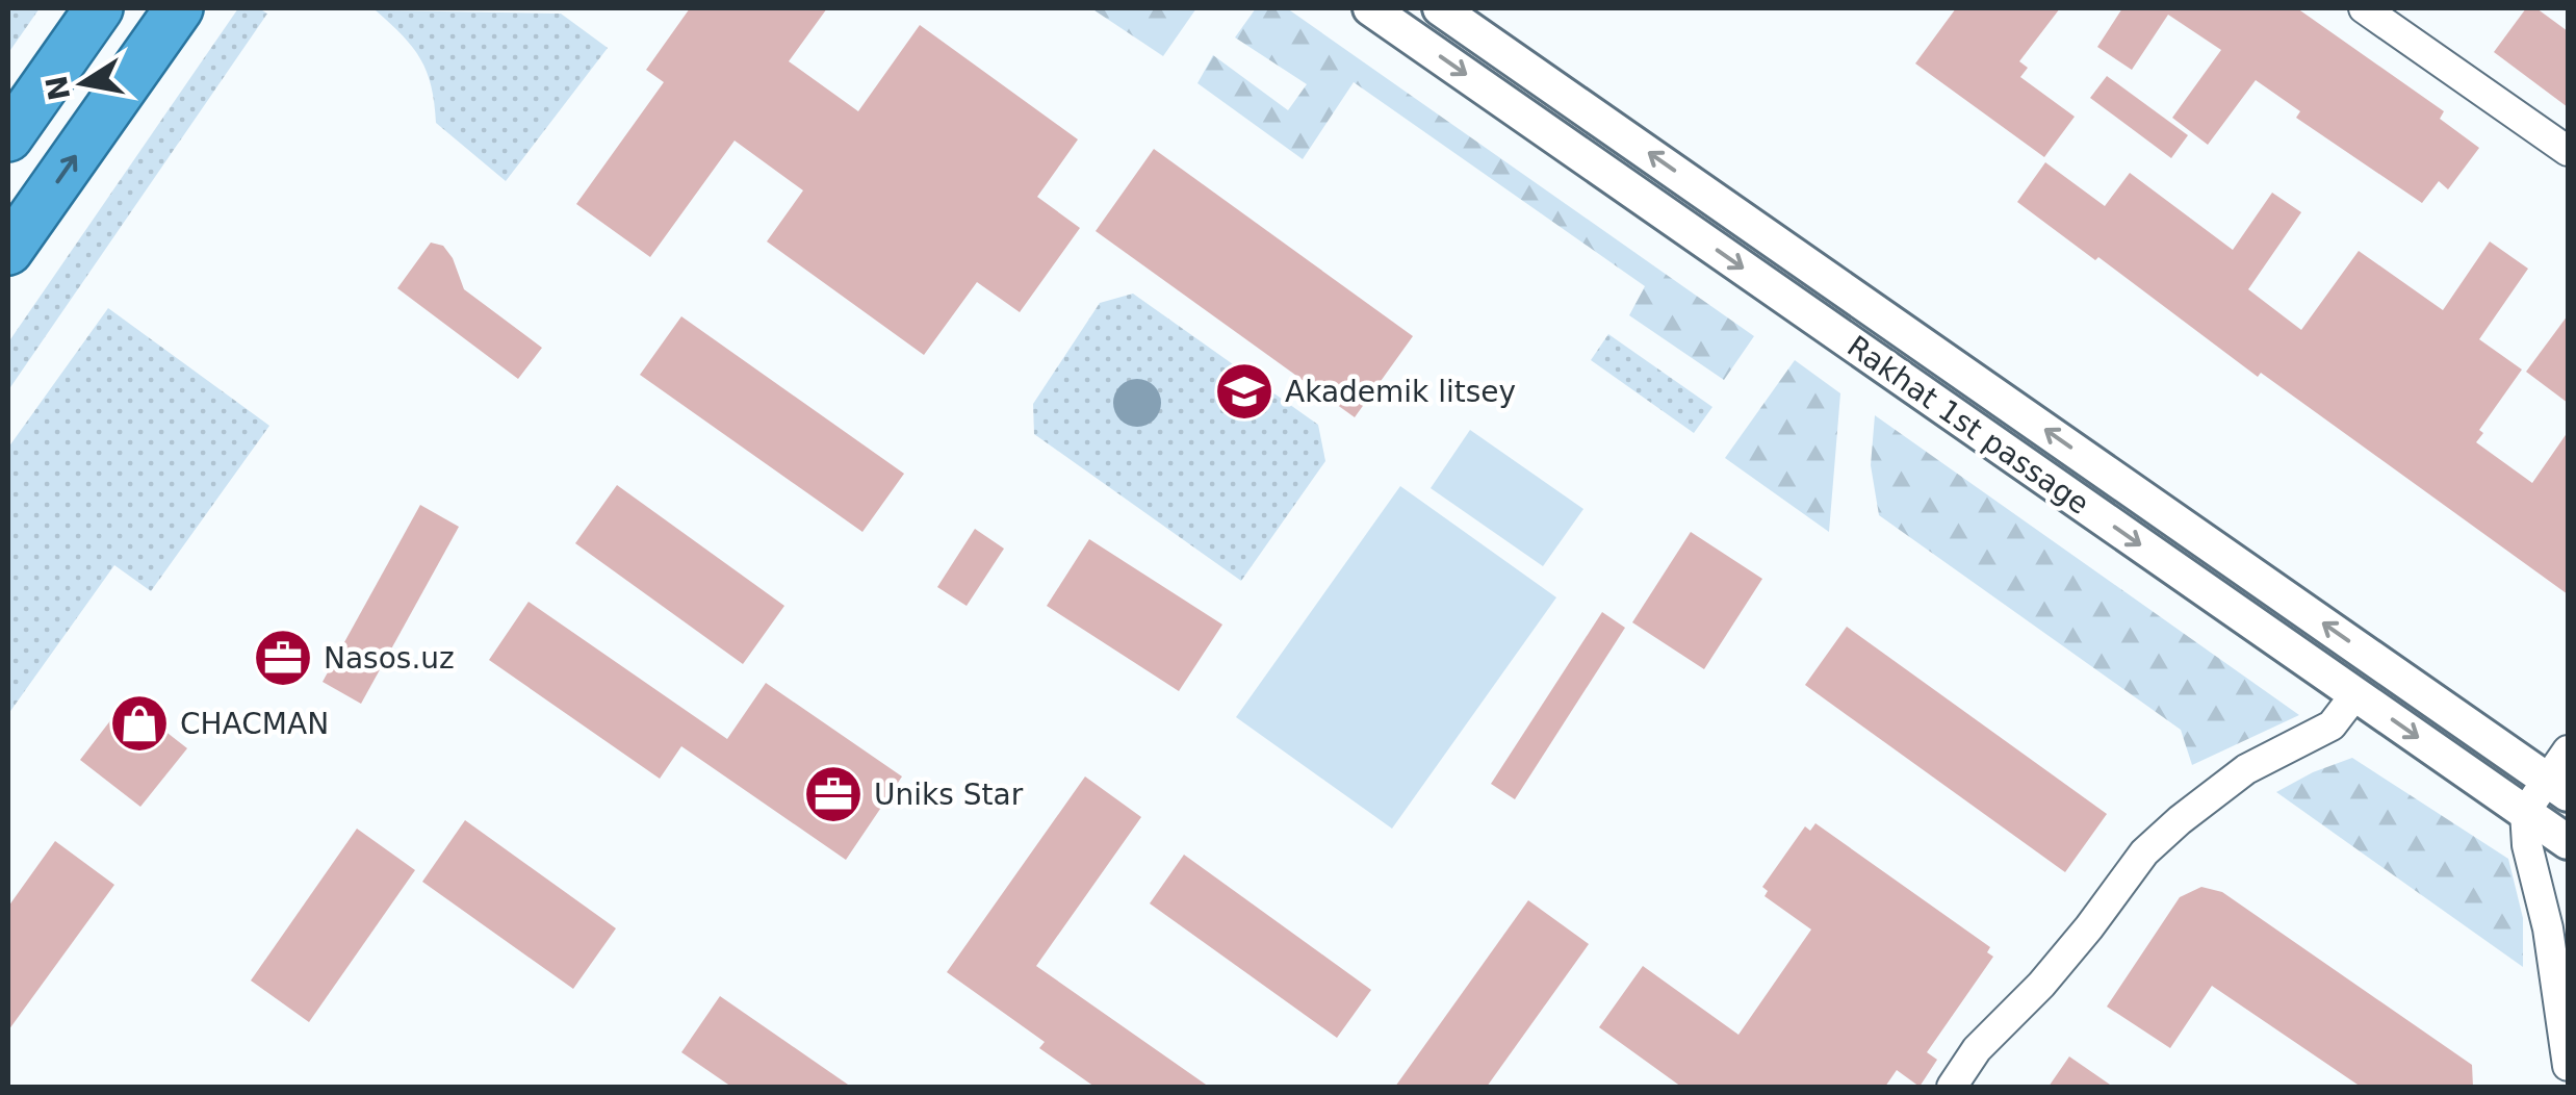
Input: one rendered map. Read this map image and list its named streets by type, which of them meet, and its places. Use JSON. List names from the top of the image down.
{
  "streets": {
    "street": ["Rakhat 1st passage"]
  },
  "places": {
    "school or university": ["Akademik litsey"],
    "office": ["Nasos.uz", "Uniks Star"],
    "shop": ["CHACMAN"]
  },
  "north": "left"
}
